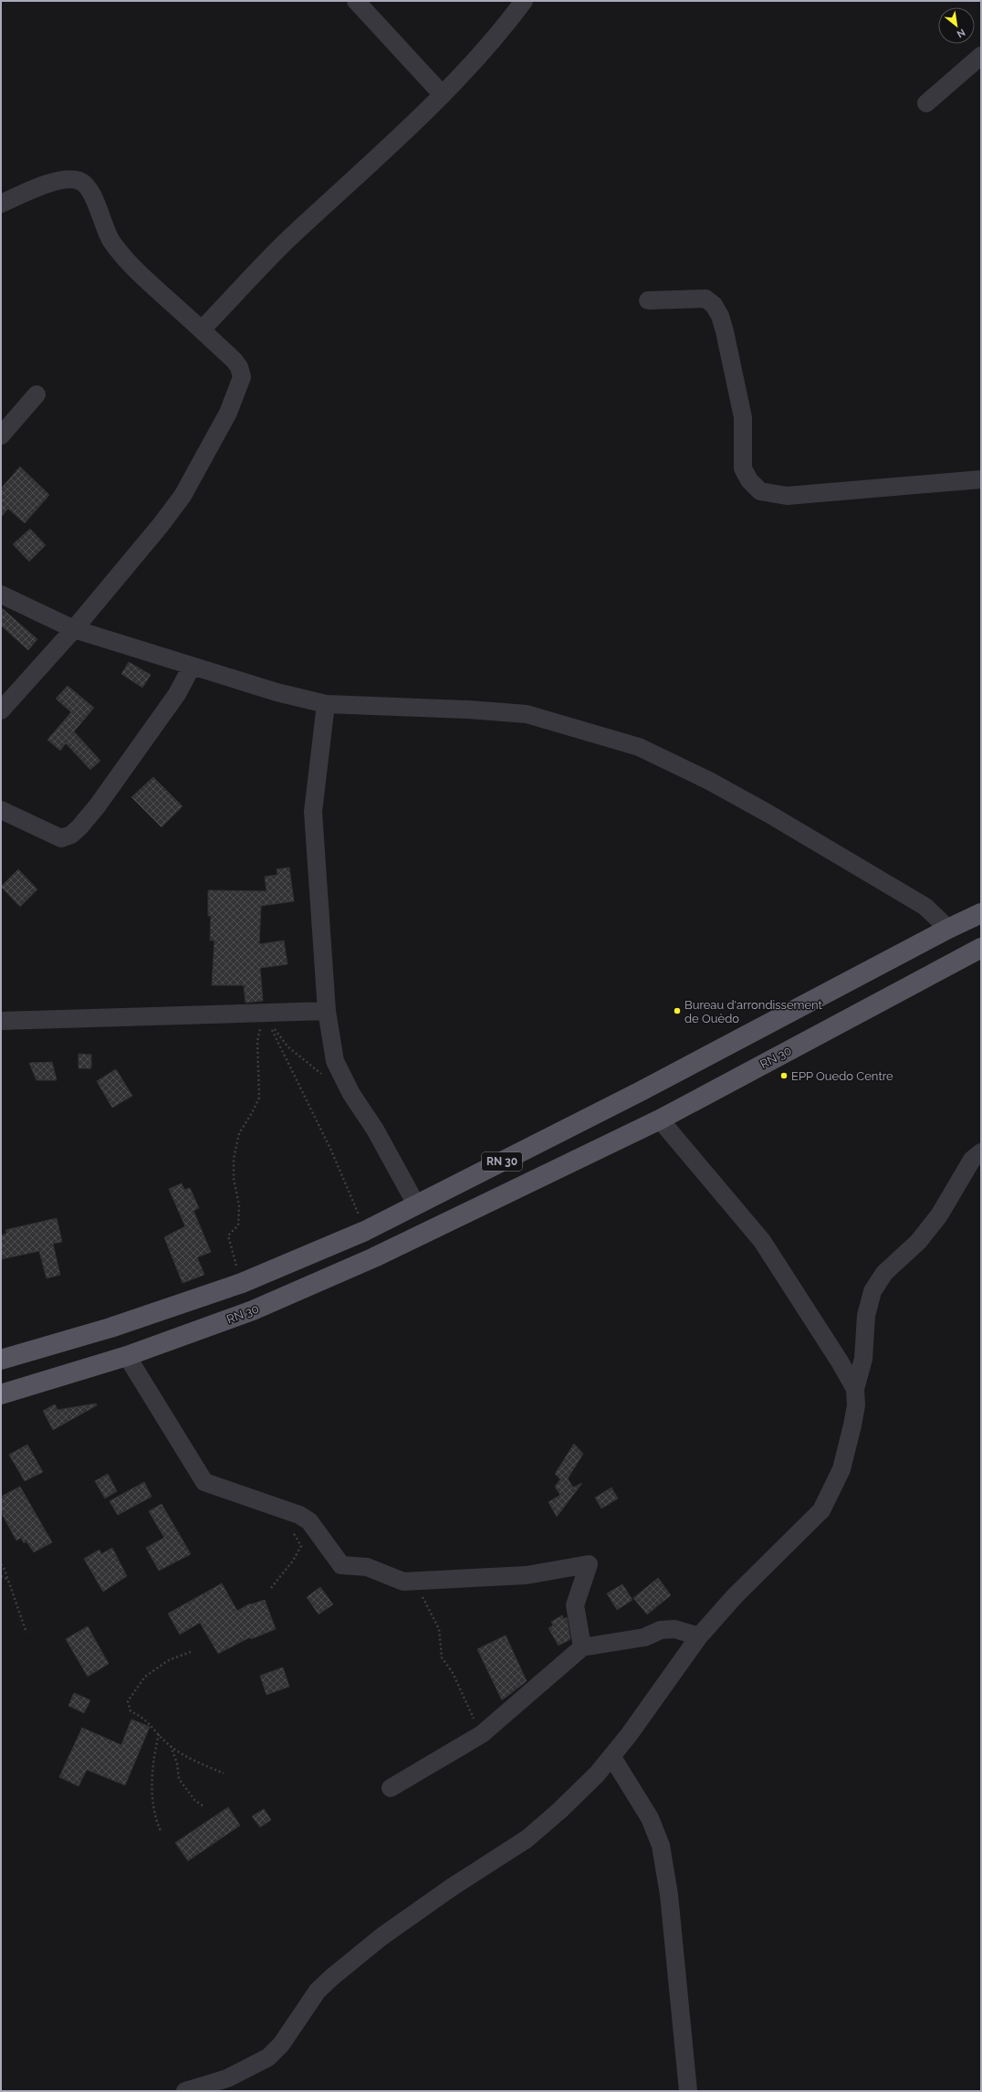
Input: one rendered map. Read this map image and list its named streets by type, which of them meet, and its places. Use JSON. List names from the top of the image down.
{
  "streets": {
    "main road": ["RN 30"]
  },
  "places": ["Bureau d'arrondissement de Ouèdo", "EPP Ouedo Centre"],
  "north": "bottom right"
}
